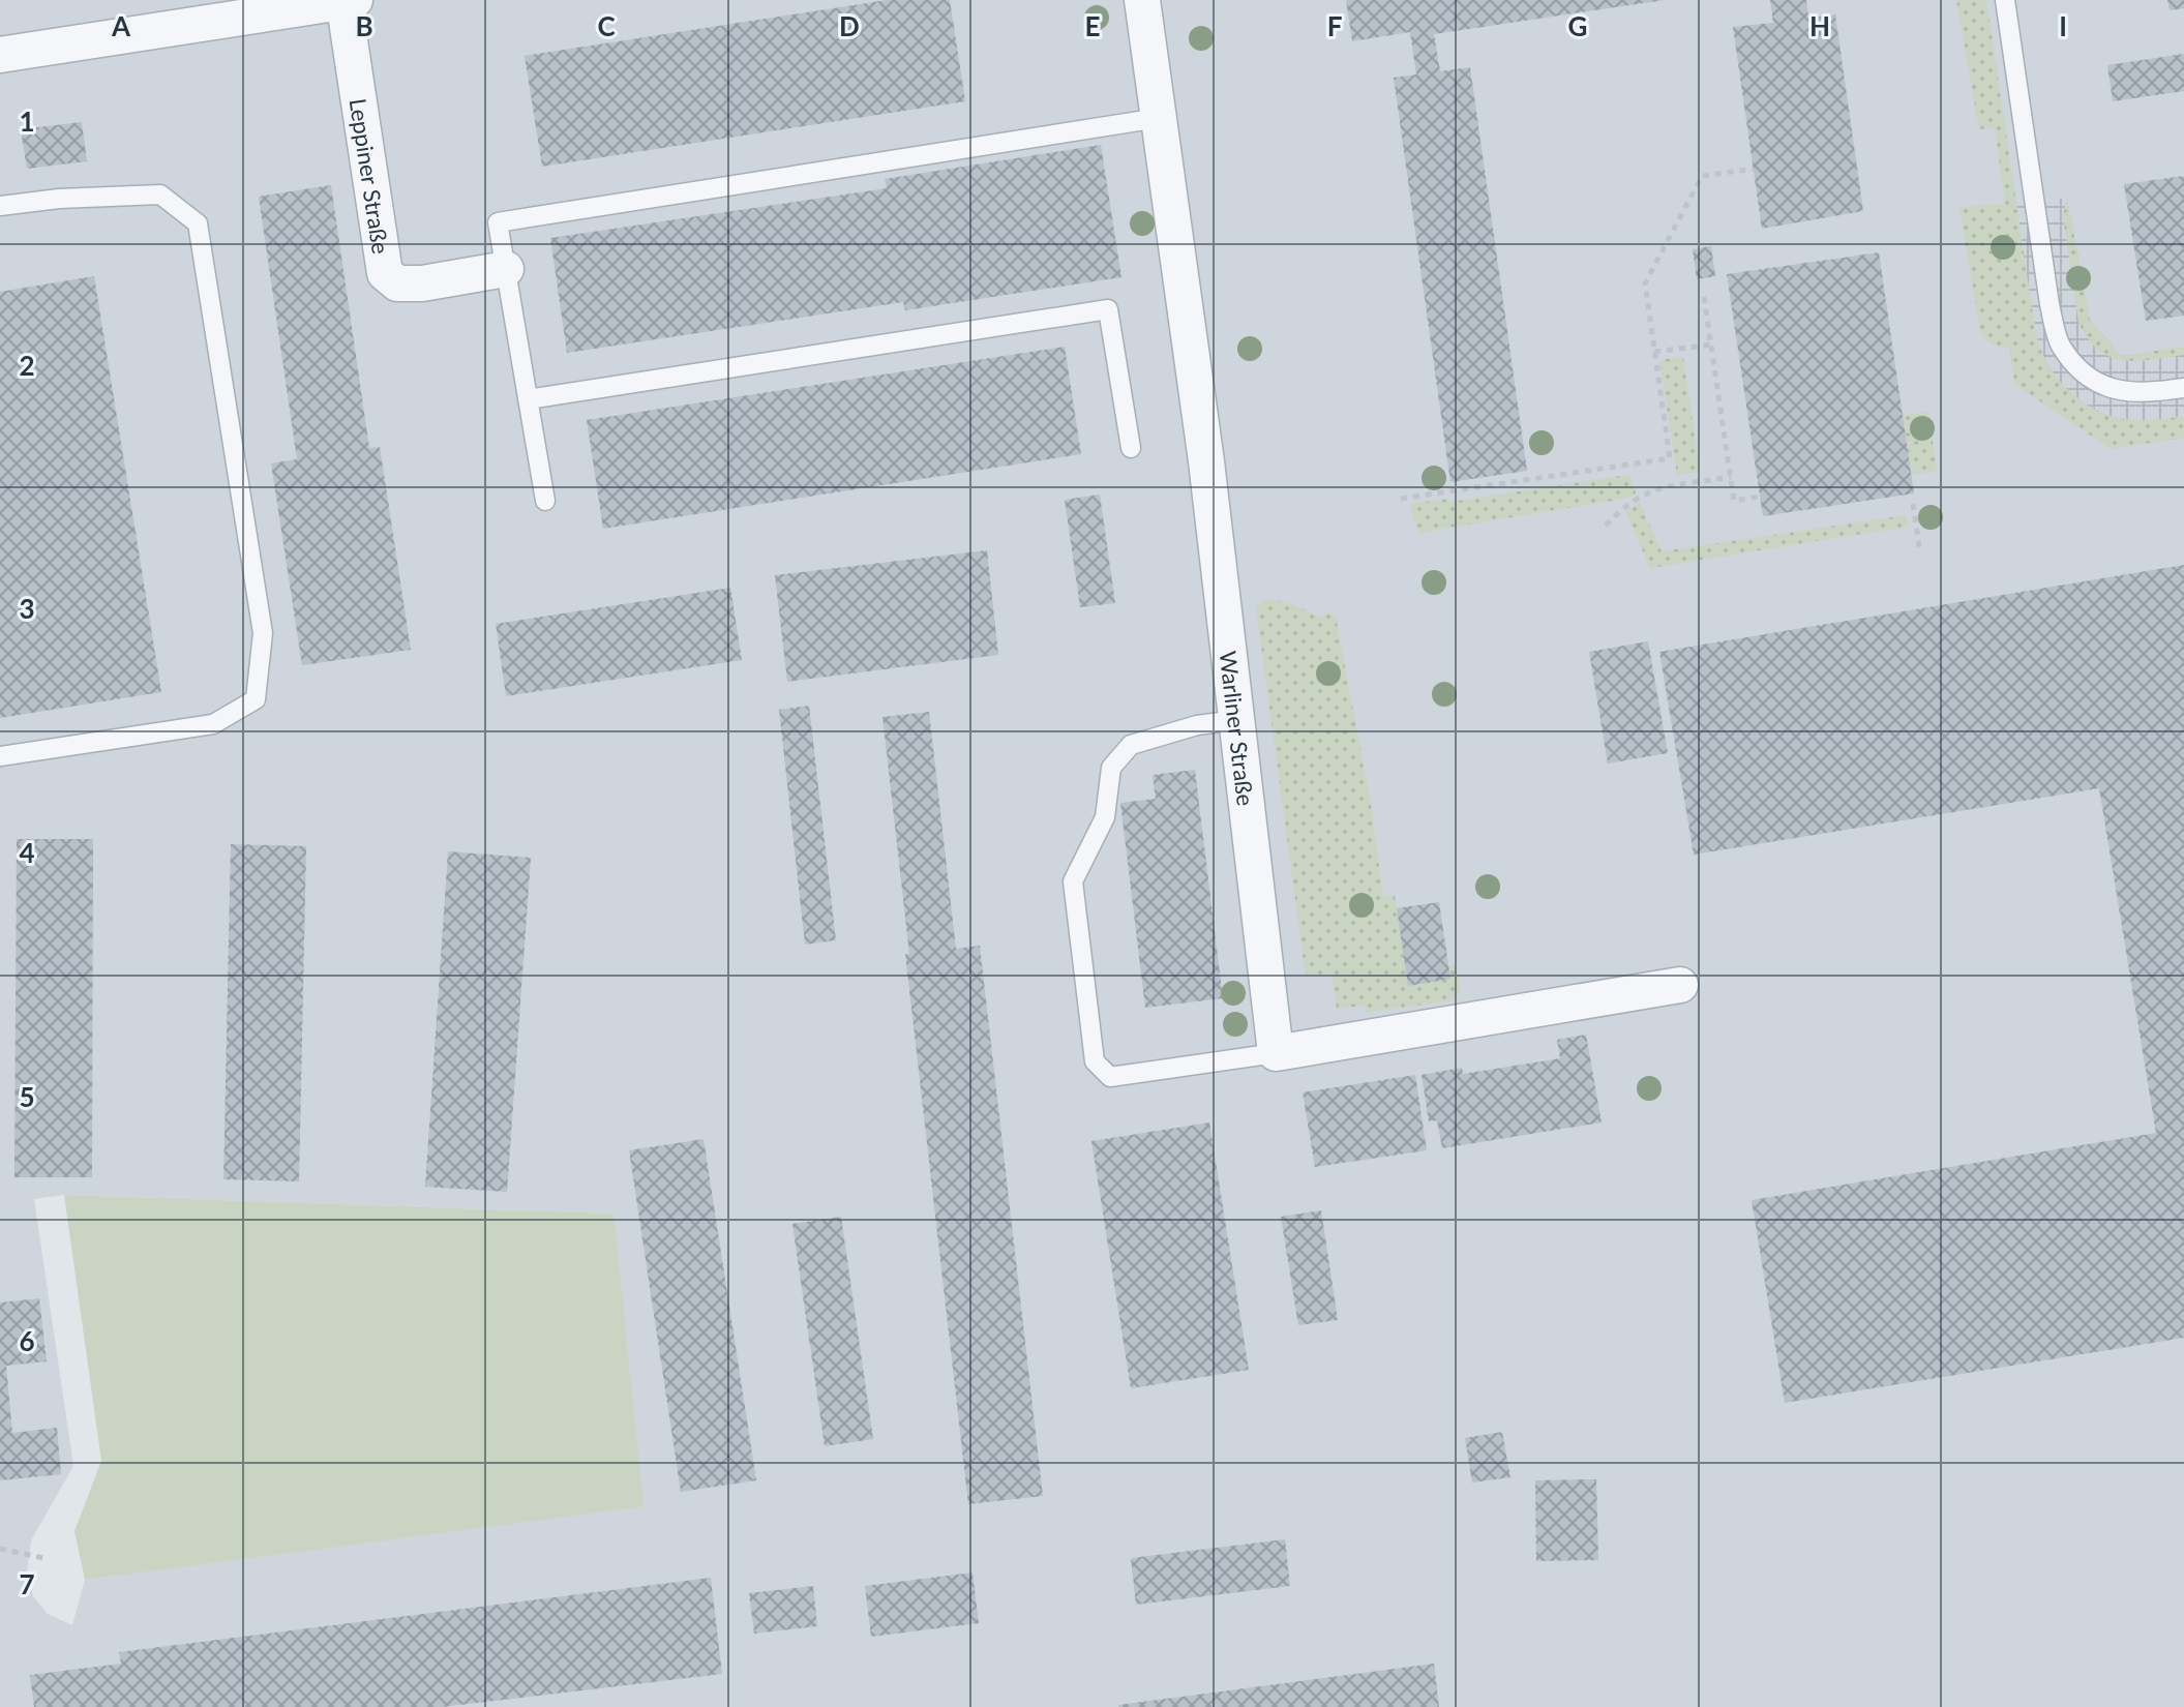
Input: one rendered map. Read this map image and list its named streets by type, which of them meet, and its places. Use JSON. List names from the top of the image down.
{
  "streets": {
    "street": ["Leppiner Straße", "Warliner Straße"]
  },
  "grid": {
    "columns": [
      "A",
      "B",
      "C",
      "D",
      "E",
      "F",
      "G",
      "H",
      "I"
    ],
    "rows": [
      "1",
      "2",
      "3",
      "4",
      "5",
      "6",
      "7"
    ]
  }
}
